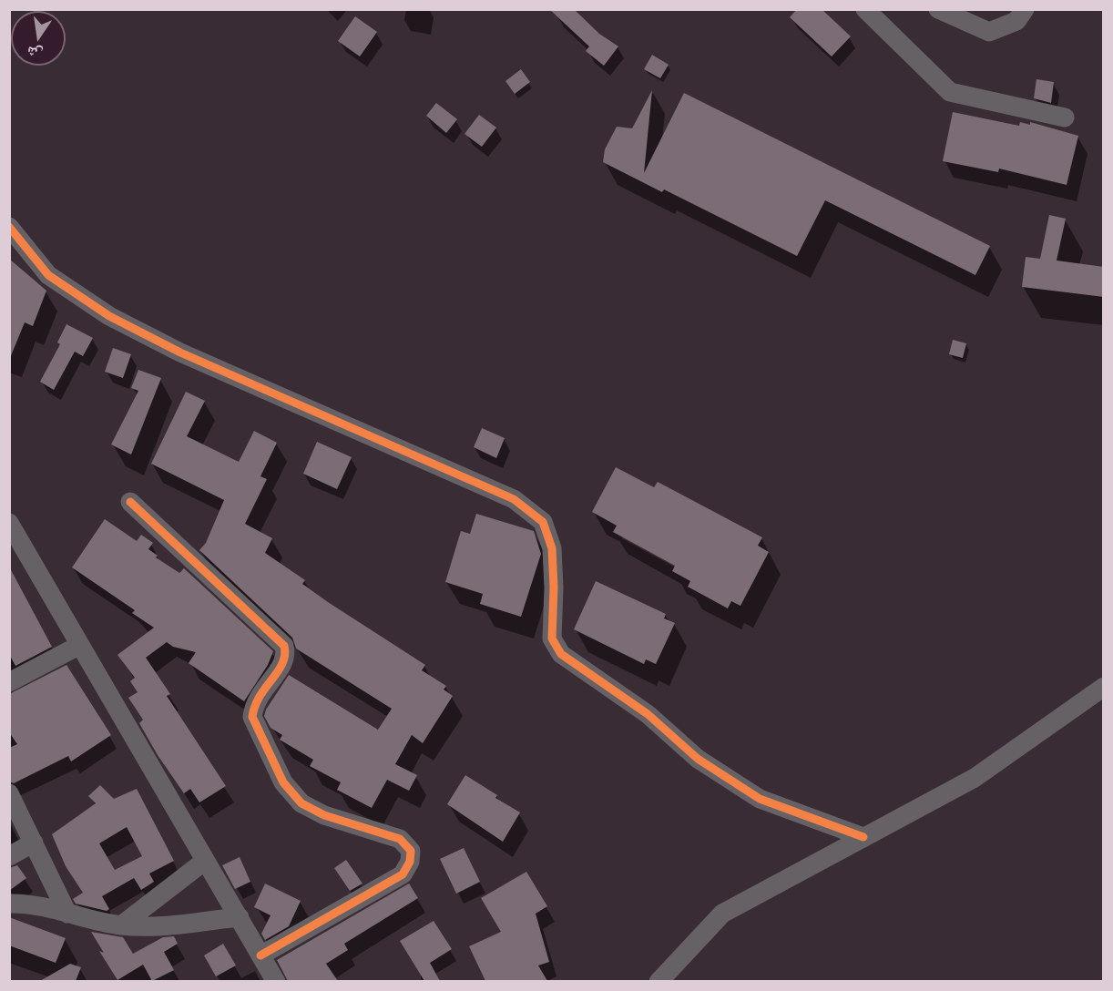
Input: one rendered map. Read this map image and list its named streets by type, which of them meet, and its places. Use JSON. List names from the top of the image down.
{
  "north": "bottom"
}
